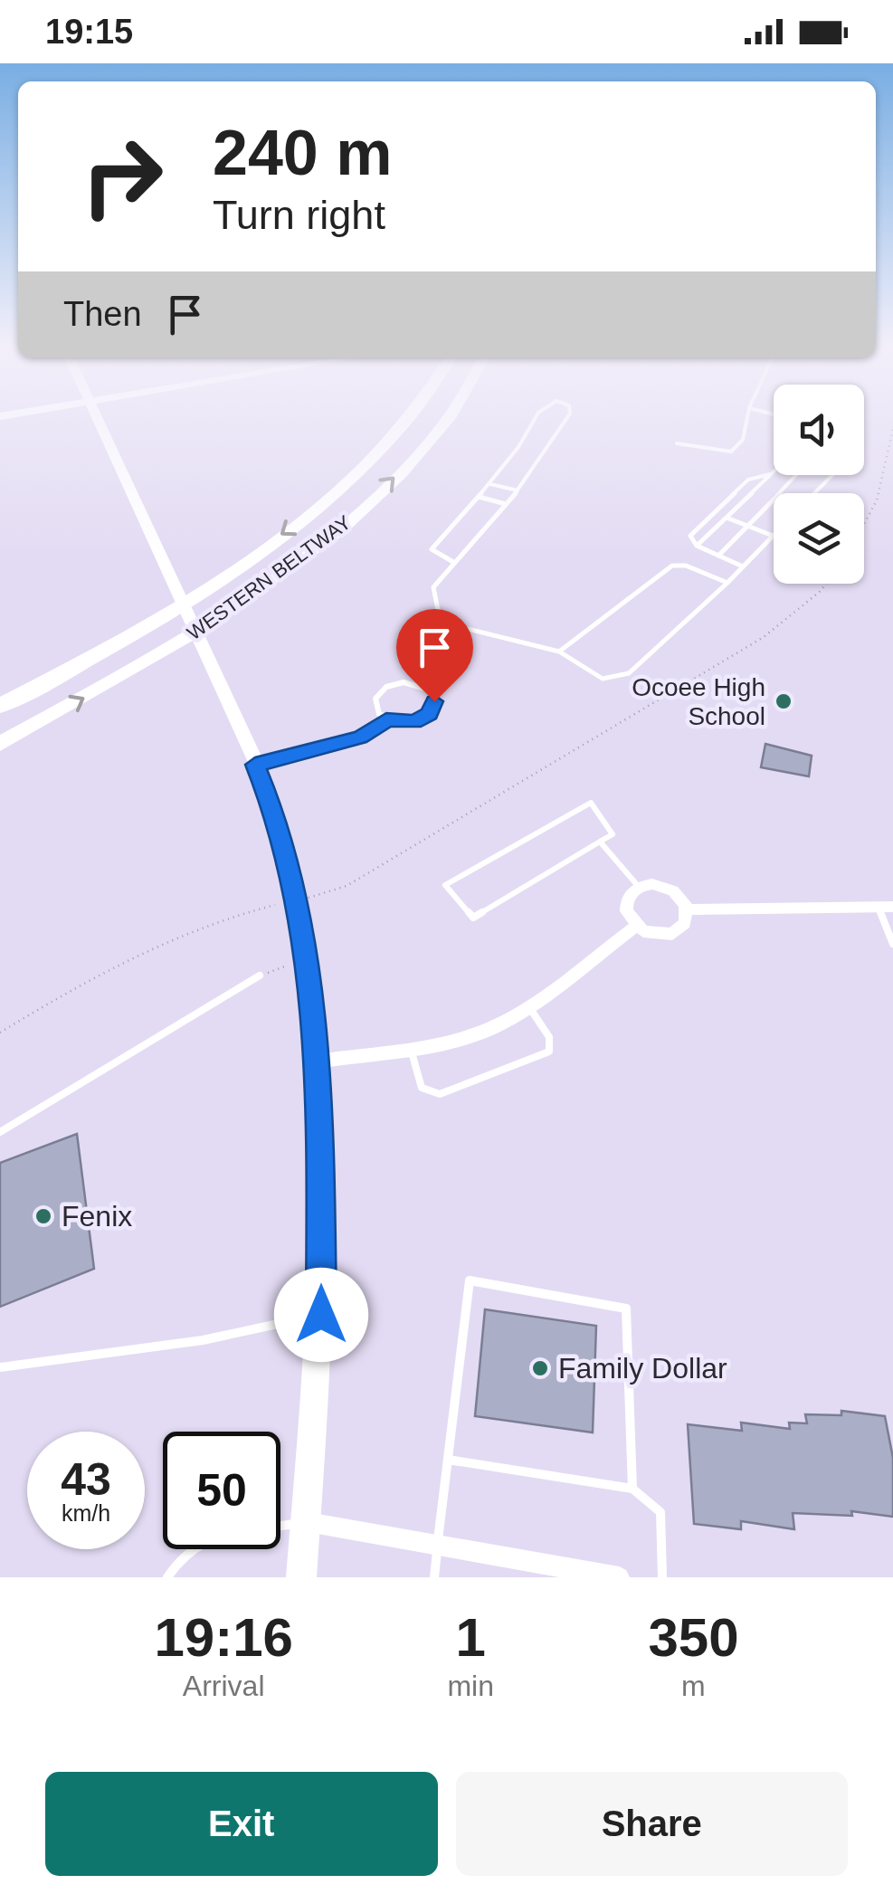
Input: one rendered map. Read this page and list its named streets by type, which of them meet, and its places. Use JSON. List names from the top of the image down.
{
  "streets": {
    "highway": ["WESTERN BELTWAY"]
  },
  "places": ["Ocoee High School", "Fenix", "Family Dollar"],
  "page": {
    "status": "19:15",
    "turn": ["240 m", "Turn right"],
    "then": "Then",
    "speed": "43 km/h",
    "limit": "50",
    "eta": [
      "19:16",
      "Arrival",
      "1",
      "min",
      "350",
      "m"
    ],
    "buttons": ["Exit", "Share"]
  }
}
